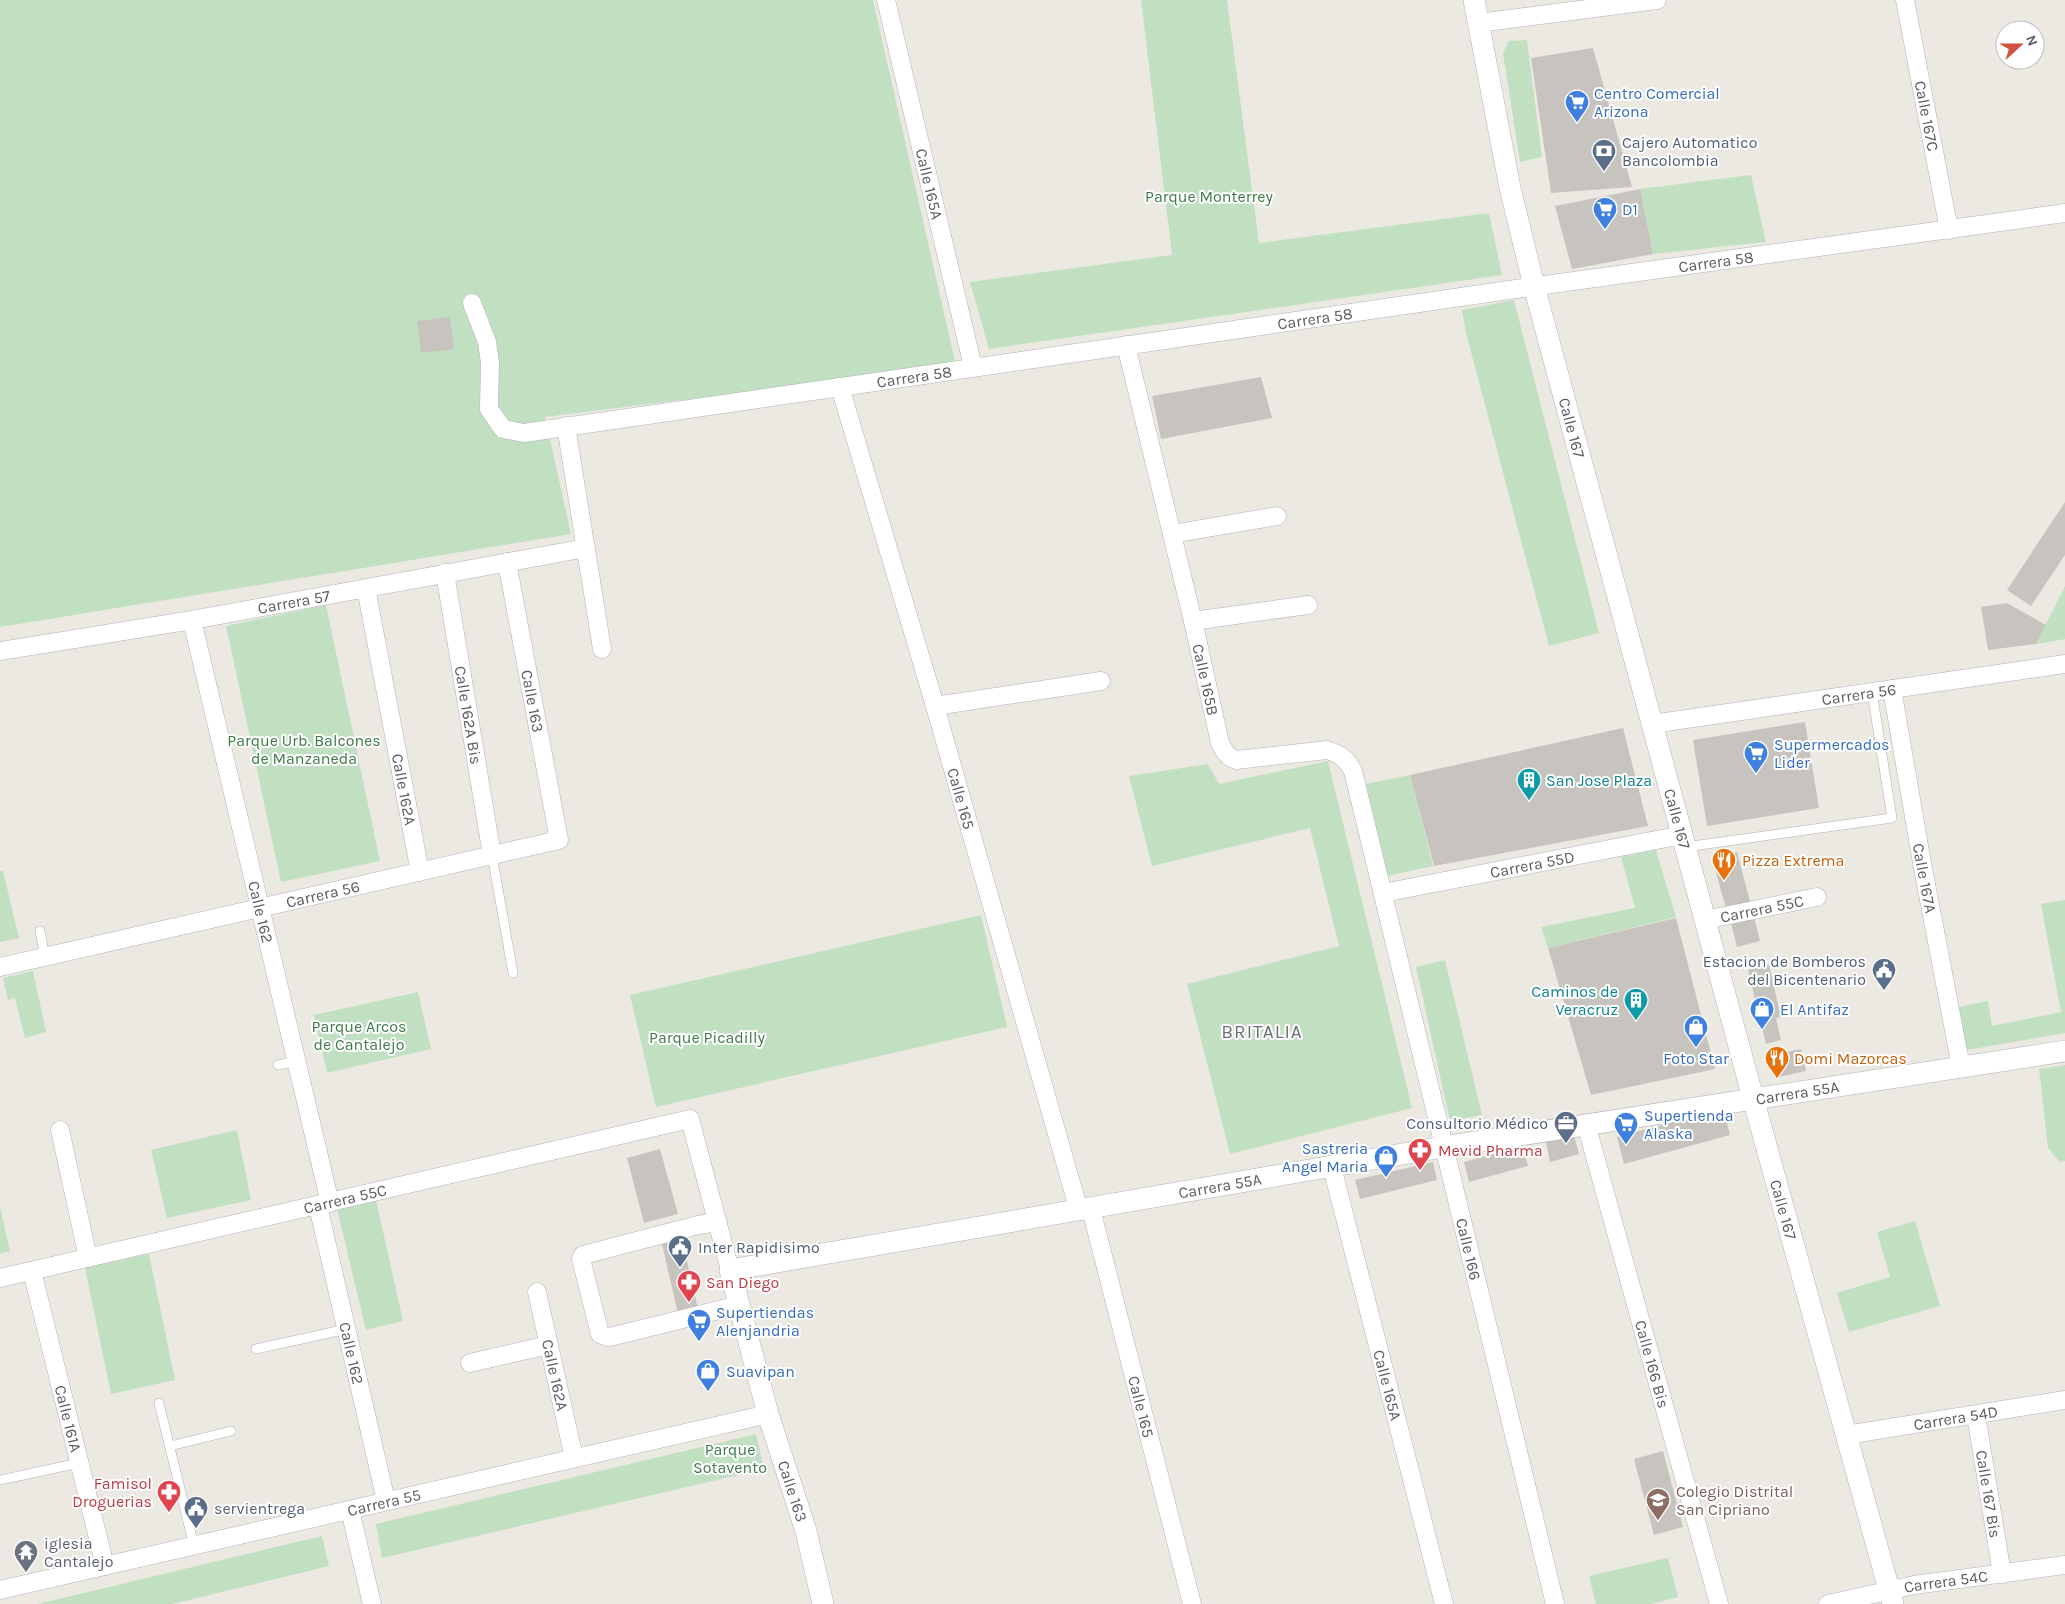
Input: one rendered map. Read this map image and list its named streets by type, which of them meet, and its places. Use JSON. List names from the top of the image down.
{
  "streets": {
    "street": [
      "Calle 167C",
      "Calle 165A",
      "Carrera 58",
      "Calle 167",
      "Carrera 57",
      "Calle 165B",
      "Carrera 56",
      "Calle 163",
      "Calle 162A Bis",
      "Calle 162A",
      "Calle 165",
      "Carrera 55D",
      "Calle 167A",
      "Carrera 55C",
      "Calle 162",
      "Carrera 55A",
      "Calle 166",
      "Calle 166 Bis",
      "Carrera 54D",
      "Calle 161A",
      "Calle 167 Bis",
      "Carrera 55",
      "Carrera 54C"
    ]
  },
  "crossings": [
    ["Calle 167C", "Carrera 58"],
    ["Calle 165A", "Carrera 58"],
    ["Calle 165A", "Carrera 55A"],
    ["Carrera 58", "Calle 167"],
    ["Carrera 58", "Calle 165B"],
    ["Carrera 58", "Calle 165"],
    ["Calle 167", "Carrera 56"],
    ["Calle 167", "Carrera 55D"],
    ["Calle 167", "Carrera 55C"],
    ["Calle 167", "Carrera 55A"],
    ["Calle 167", "Carrera 54D"],
    ["Calle 167", "Carrera 54C"],
    ["Carrera 57", "Calle 163"],
    ["Carrera 57", "Calle 162A Bis"],
    ["Carrera 57", "Calle 162A"],
    ["Carrera 57", "Calle 162"],
    ["Calle 165B", "Carrera 55D"],
    ["Calle 165B", "Calle 166"],
    ["Carrera 56", "Calle 163"],
    ["Carrera 56", "Calle 162A Bis"],
    ["Carrera 56", "Calle 162A"],
    ["Carrera 56", "Calle 167A"],
    ["Carrera 56", "Calle 162"],
    ["Calle 163", "Carrera 55C"],
    ["Calle 163", "Carrera 55A"],
    ["Calle 163", "Carrera 55"],
    ["Calle 162A", "Carrera 55"],
    ["Calle 165", "Carrera 55A"],
    ["Carrera 55D", "Calle 166"],
    ["Calle 167A", "Carrera 55A"],
    ["Carrera 55C", "Calle 162"],
    ["Carrera 55C", "Calle 161A"],
    ["Calle 162", "Carrera 55"],
    ["Carrera 55A", "Calle 166"],
    ["Carrera 55A", "Calle 166 Bis"],
    ["Carrera 54D", "Calle 167 Bis"],
    ["Calle 161A", "Carrera 55"],
    ["Calle 167 Bis", "Carrera 54C"]
  ],
  "districts": ["BRITALIA"],
  "parks": [
    "Parque Monterrey",
    "Parque Urb. Balcones de Manzaneda",
    "Parque Arcos de Cantalejo",
    "Parque Picadilly",
    "Parque Sotavento"
  ],
  "places": {
    "supermarket": [
      "Centro Comercial Arizona",
      "D1",
      "Supermercados Lider",
      "Supertienda Alaska",
      "Supertiendas Alenjandria"
    ],
    "bank": ["Cajero Automatico Bancolombia"],
    "building": ["San Jose Plaza", "Caminos de Veracruz"],
    "restaurant": ["Pizza Extrema", "Domi Mazorcas"],
    "public building": ["Estacion de Bomberos del Bicentenario", "Inter Rapidisimo", "servientrega"],
    "shop": [
      "El Antifaz",
      "Foto Star",
      "Sastreria Angel Maria",
      "Suavipan"
    ],
    "office": ["Consultorio Médico"],
    "pharmacy": ["Mevid Pharma", "San Diego", "Famisol Droguerias"],
    "school or university": ["Colegio Distrital San Cipriano"],
    "temple": ["iglesia Cantalejo"]
  },
  "north": "right"
}
